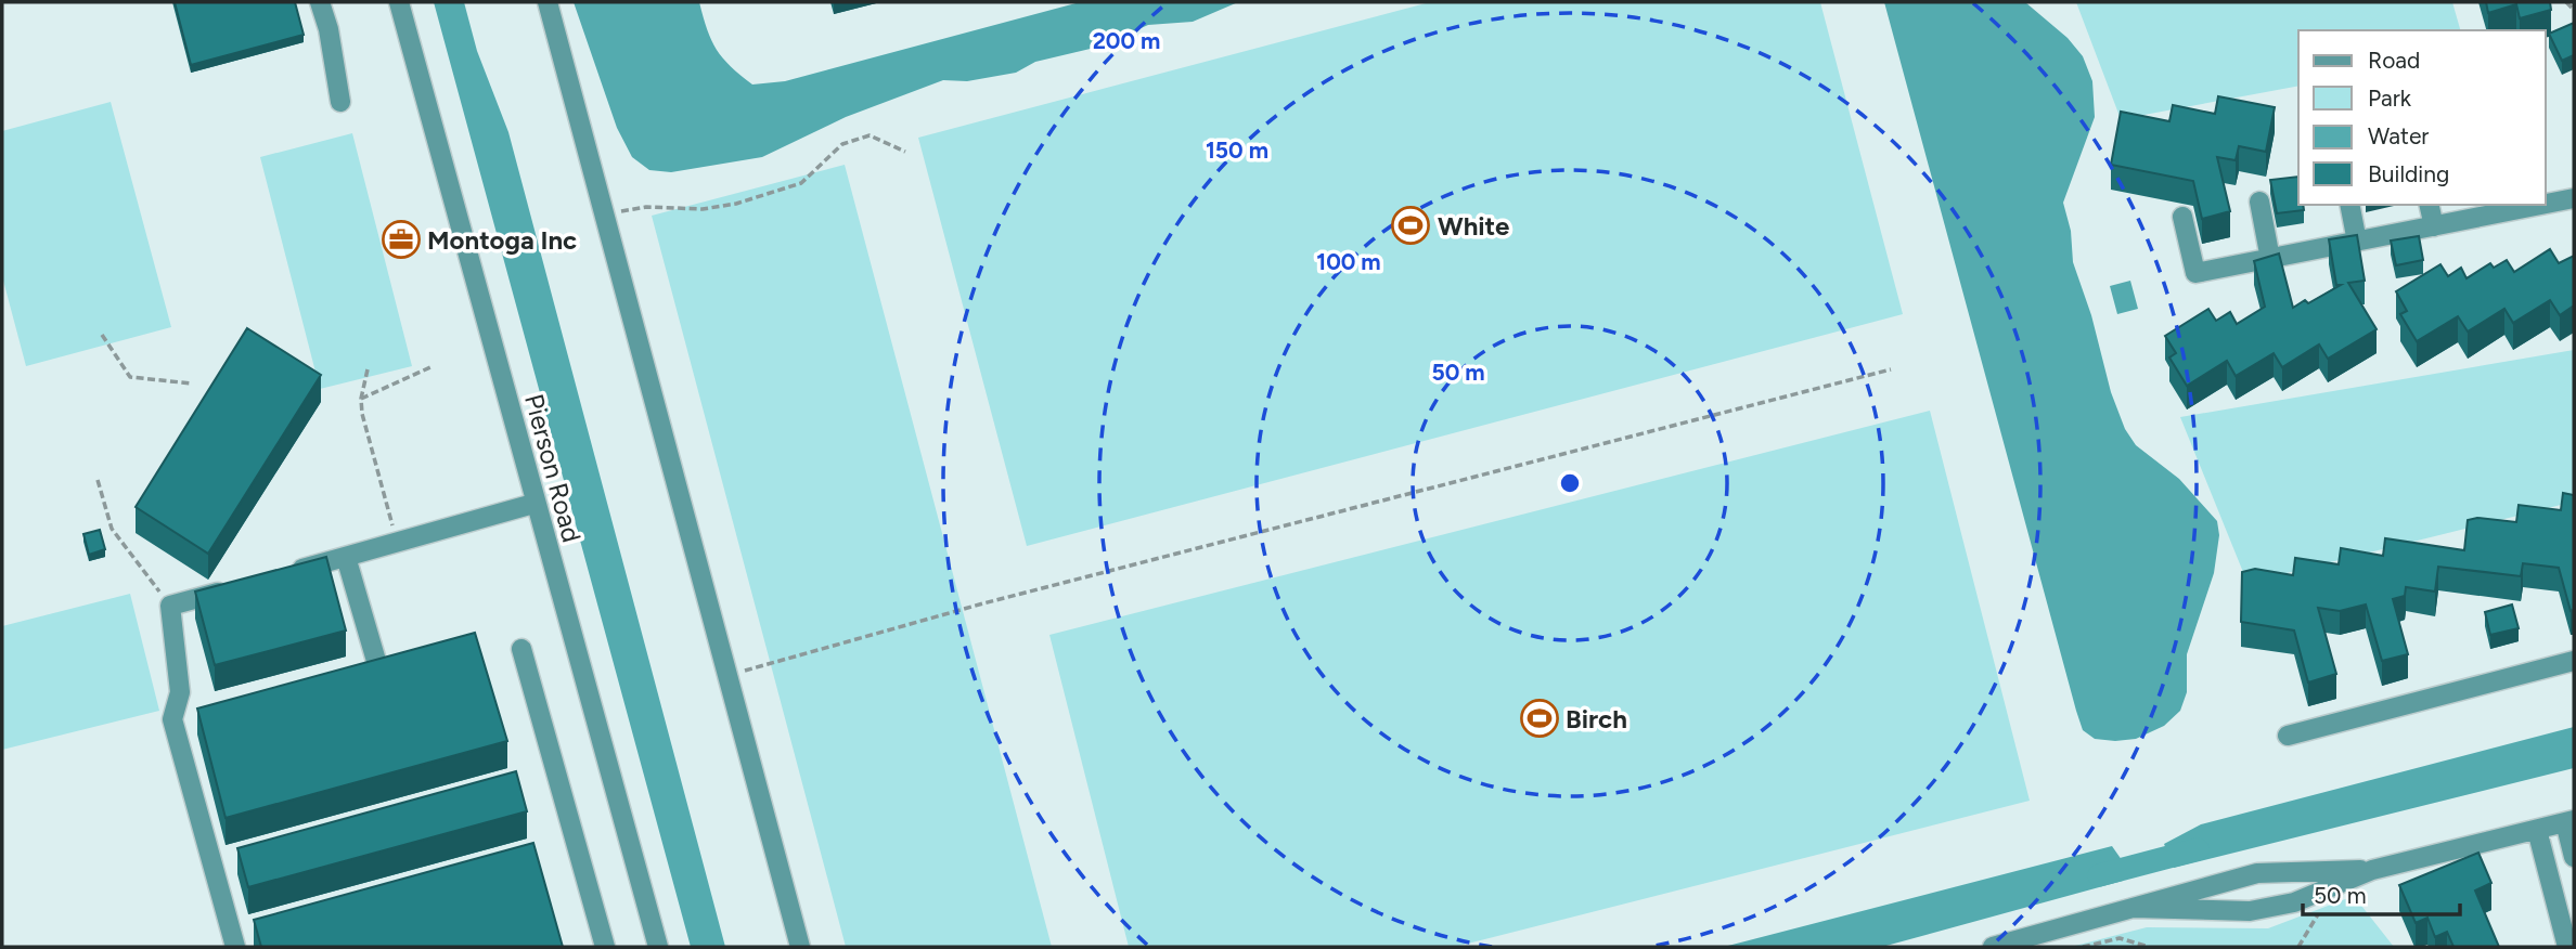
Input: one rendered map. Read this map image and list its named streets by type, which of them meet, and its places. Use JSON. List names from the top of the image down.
{
  "streets": {
    "street": ["Pierson Road"]
  },
  "places": {
    "sports": ["White", "Birch"],
    "office": ["Montoga Inc"]
  },
  "legend": [
    "Road",
    "Park",
    "Water",
    "Building"
  ],
  "scale_bar": "50 m",
  "rings": [
    "200 m",
    "150 m",
    "100 m",
    "50 m"
  ]
}
